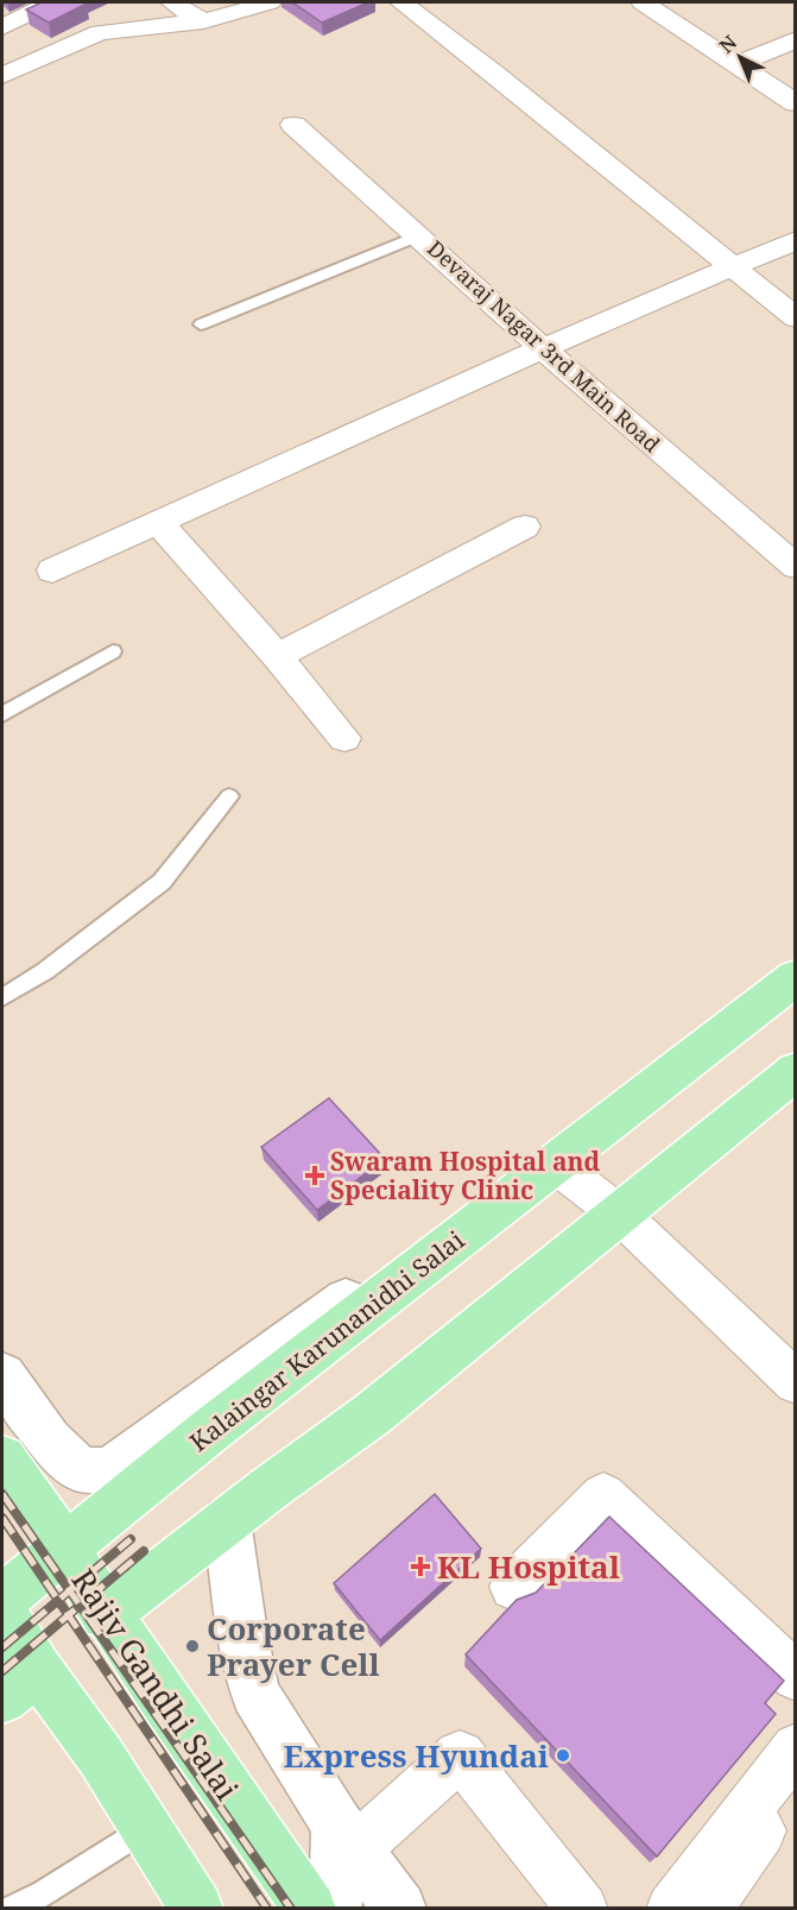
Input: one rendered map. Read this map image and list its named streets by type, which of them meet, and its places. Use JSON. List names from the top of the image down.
{
  "streets": {
    "main road": ["Kalaingar Karunanidhi Salai", "Rajiv Gandhi Salai"],
    "street": ["Devaraj Nagar 3rd Main Road"]
  },
  "crossings": [
    ["Kalaingar Karunanidhi Salai", "Rajiv Gandhi Salai"]
  ],
  "places": {
    "health": ["Swaram Hospital and Speciality Clinic", "KL Hospital"],
    "other": ["Corporate Prayer Cell", "Express Hyundai"]
  },
  "north": "top left"
}
